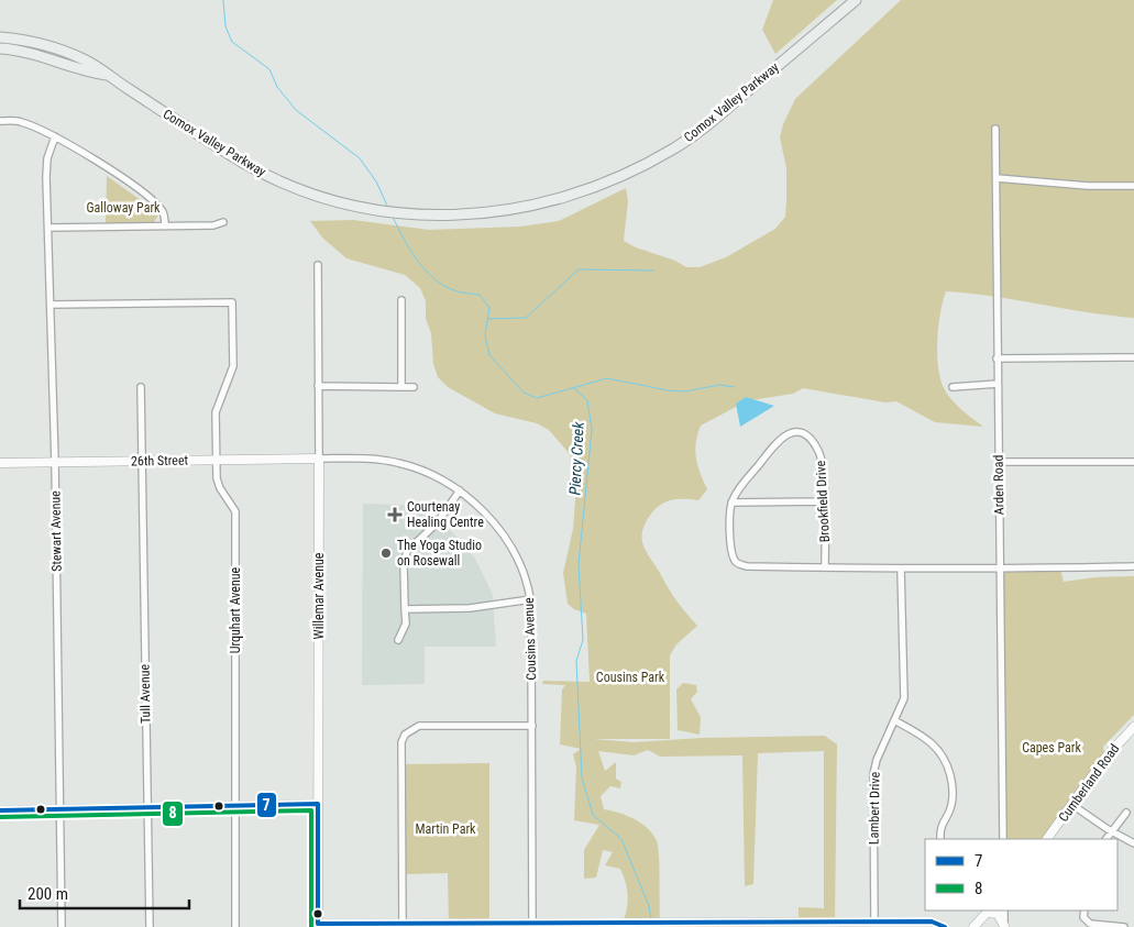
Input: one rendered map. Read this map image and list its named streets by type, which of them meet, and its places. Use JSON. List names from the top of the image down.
{
  "streets": {
    "main road": ["Comox Valley Parkway"],
    "street": [
      "26th Street",
      "Arden Road",
      "Brookfield Drive",
      "Stewart Avenue",
      "Willemar Avenue",
      "Urquhart Avenue",
      "Cousins Avenue",
      "Tull Avenue",
      "Cumberland Road",
      "Lambert Drive"
    ]
  },
  "crossings": [
    ["26th Street", "Stewart Avenue"],
    ["26th Street", "Willemar Avenue"],
    ["26th Street", "Urquhart Avenue"],
    ["26th Street", "Cousins Avenue"],
    ["26th Street", "Tull Avenue"],
    ["Stewart Avenue", "Urquhart Avenue"],
    ["Willemar Avenue", "Cousins Avenue"]
  ],
  "water": ["Piercy Creek"],
  "parks": [
    "Galloway Park",
    "Cousins Park",
    "Capes Park",
    "Martin Park"
  ],
  "places": {
    "health": ["Courtenay Healing Centre"],
    "other": ["The Yoga Studio on Rosewall"]
  },
  "lines": ["transit line 7", "transit line 8"],
  "legend": ["7", "8"],
  "scale_bar": "200 m"
}
